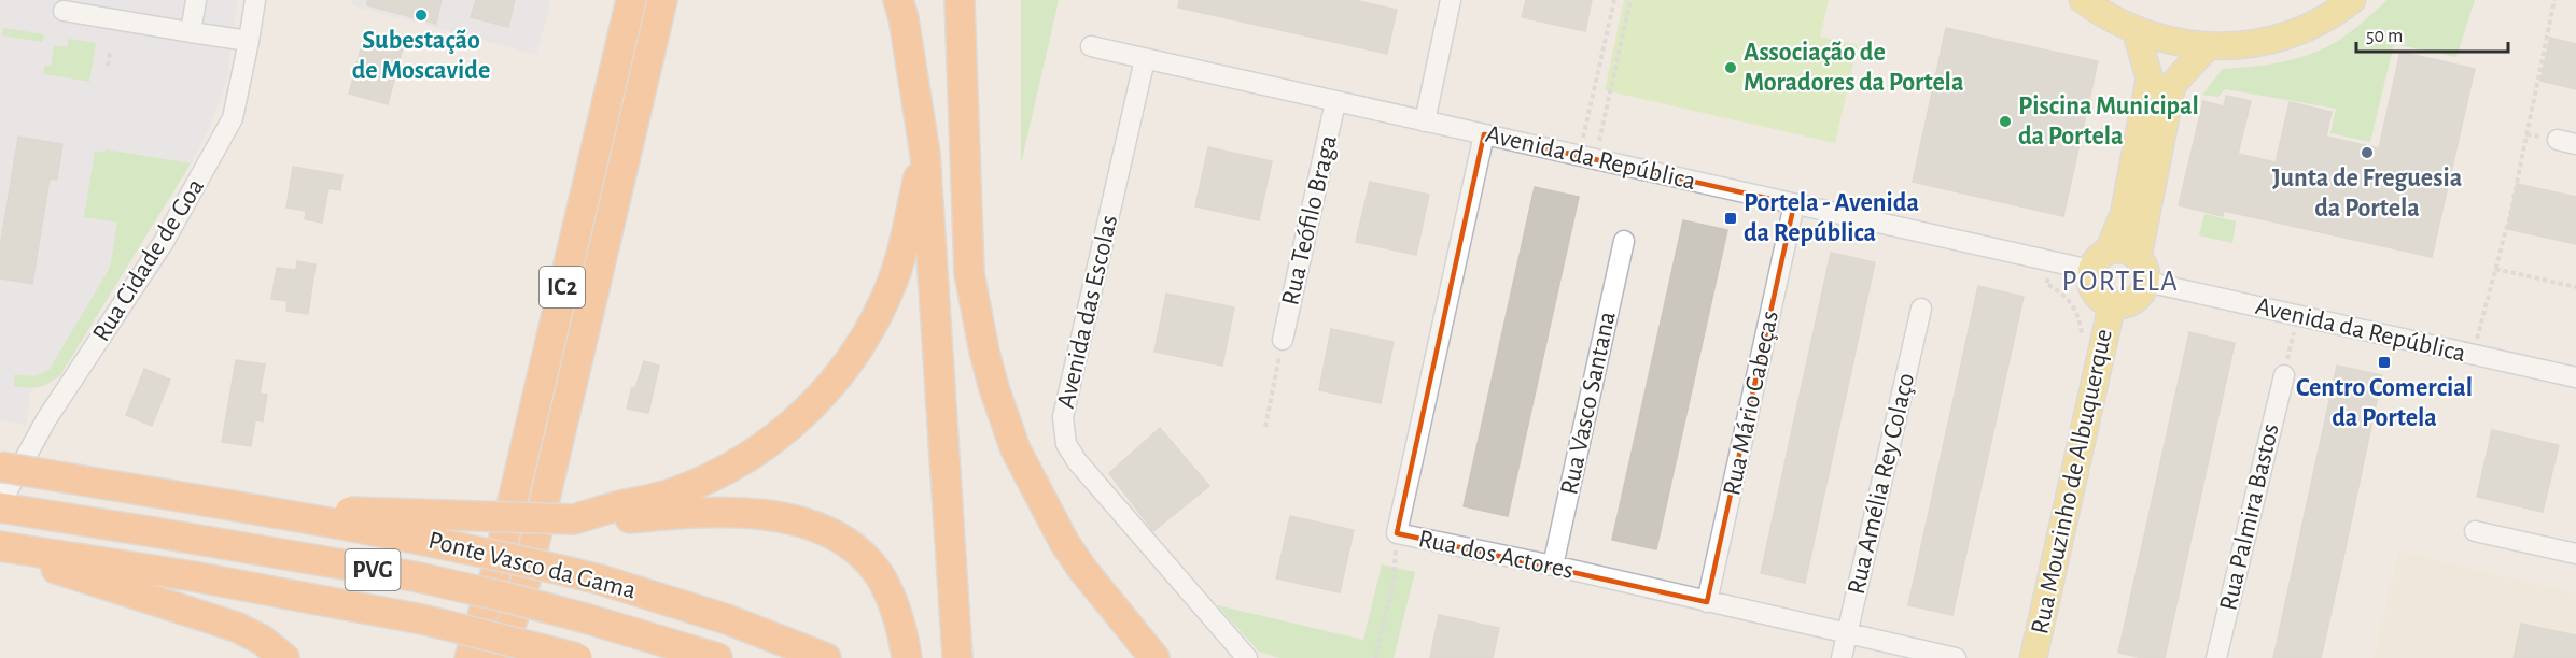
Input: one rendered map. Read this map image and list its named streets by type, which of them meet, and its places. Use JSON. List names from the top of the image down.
{
  "streets": {
    "highway": ["IC2", "Ponte Vasco da Gama", "PVG"],
    "main road": ["Rua Mouzinho de Albuquerque"],
    "street": [
      "Avenida da República",
      "Rua Teófilo Braga",
      "Rua Cidade de Goa",
      "Avenida das Escolas",
      "Rua Vasco Santana",
      "Rua Mário Cabeças",
      "Rua Amélia Rey Colaço",
      "Rua Palmira Bastos",
      "Rua dos Actores"
    ]
  },
  "crossings": [
    ["Avenida da República", "Rua Teófilo Braga"],
    ["Avenida da República", "Avenida das Escolas"],
    ["Avenida da República", "Rua Mário Cabeças"],
    ["Avenida da República", "Rua Mouzinho de Albuquerque"],
    ["Avenida da República", "Rua dos Actores"],
    ["Rua Cidade de Goa", "Ponte Vasco da Gama"],
    ["Rua Vasco Santana", "Rua dos Actores"],
    ["Rua Mário Cabeças", "Rua dos Actores"],
    ["Rua Amélia Rey Colaço", "Rua dos Actores"]
  ],
  "districts": ["PORTELA"],
  "places": {
    "other": [
      "Subestação de Moscavide",
      "Associação de Moradores da Portela",
      "Piscina Municipal da Portela",
      "Junta de Freguesia da Portela"
    ],
    "transit": ["Portela - Avenida da República", "Centro Comercial da Portela"]
  },
  "scale_bar": "50 m"
}
